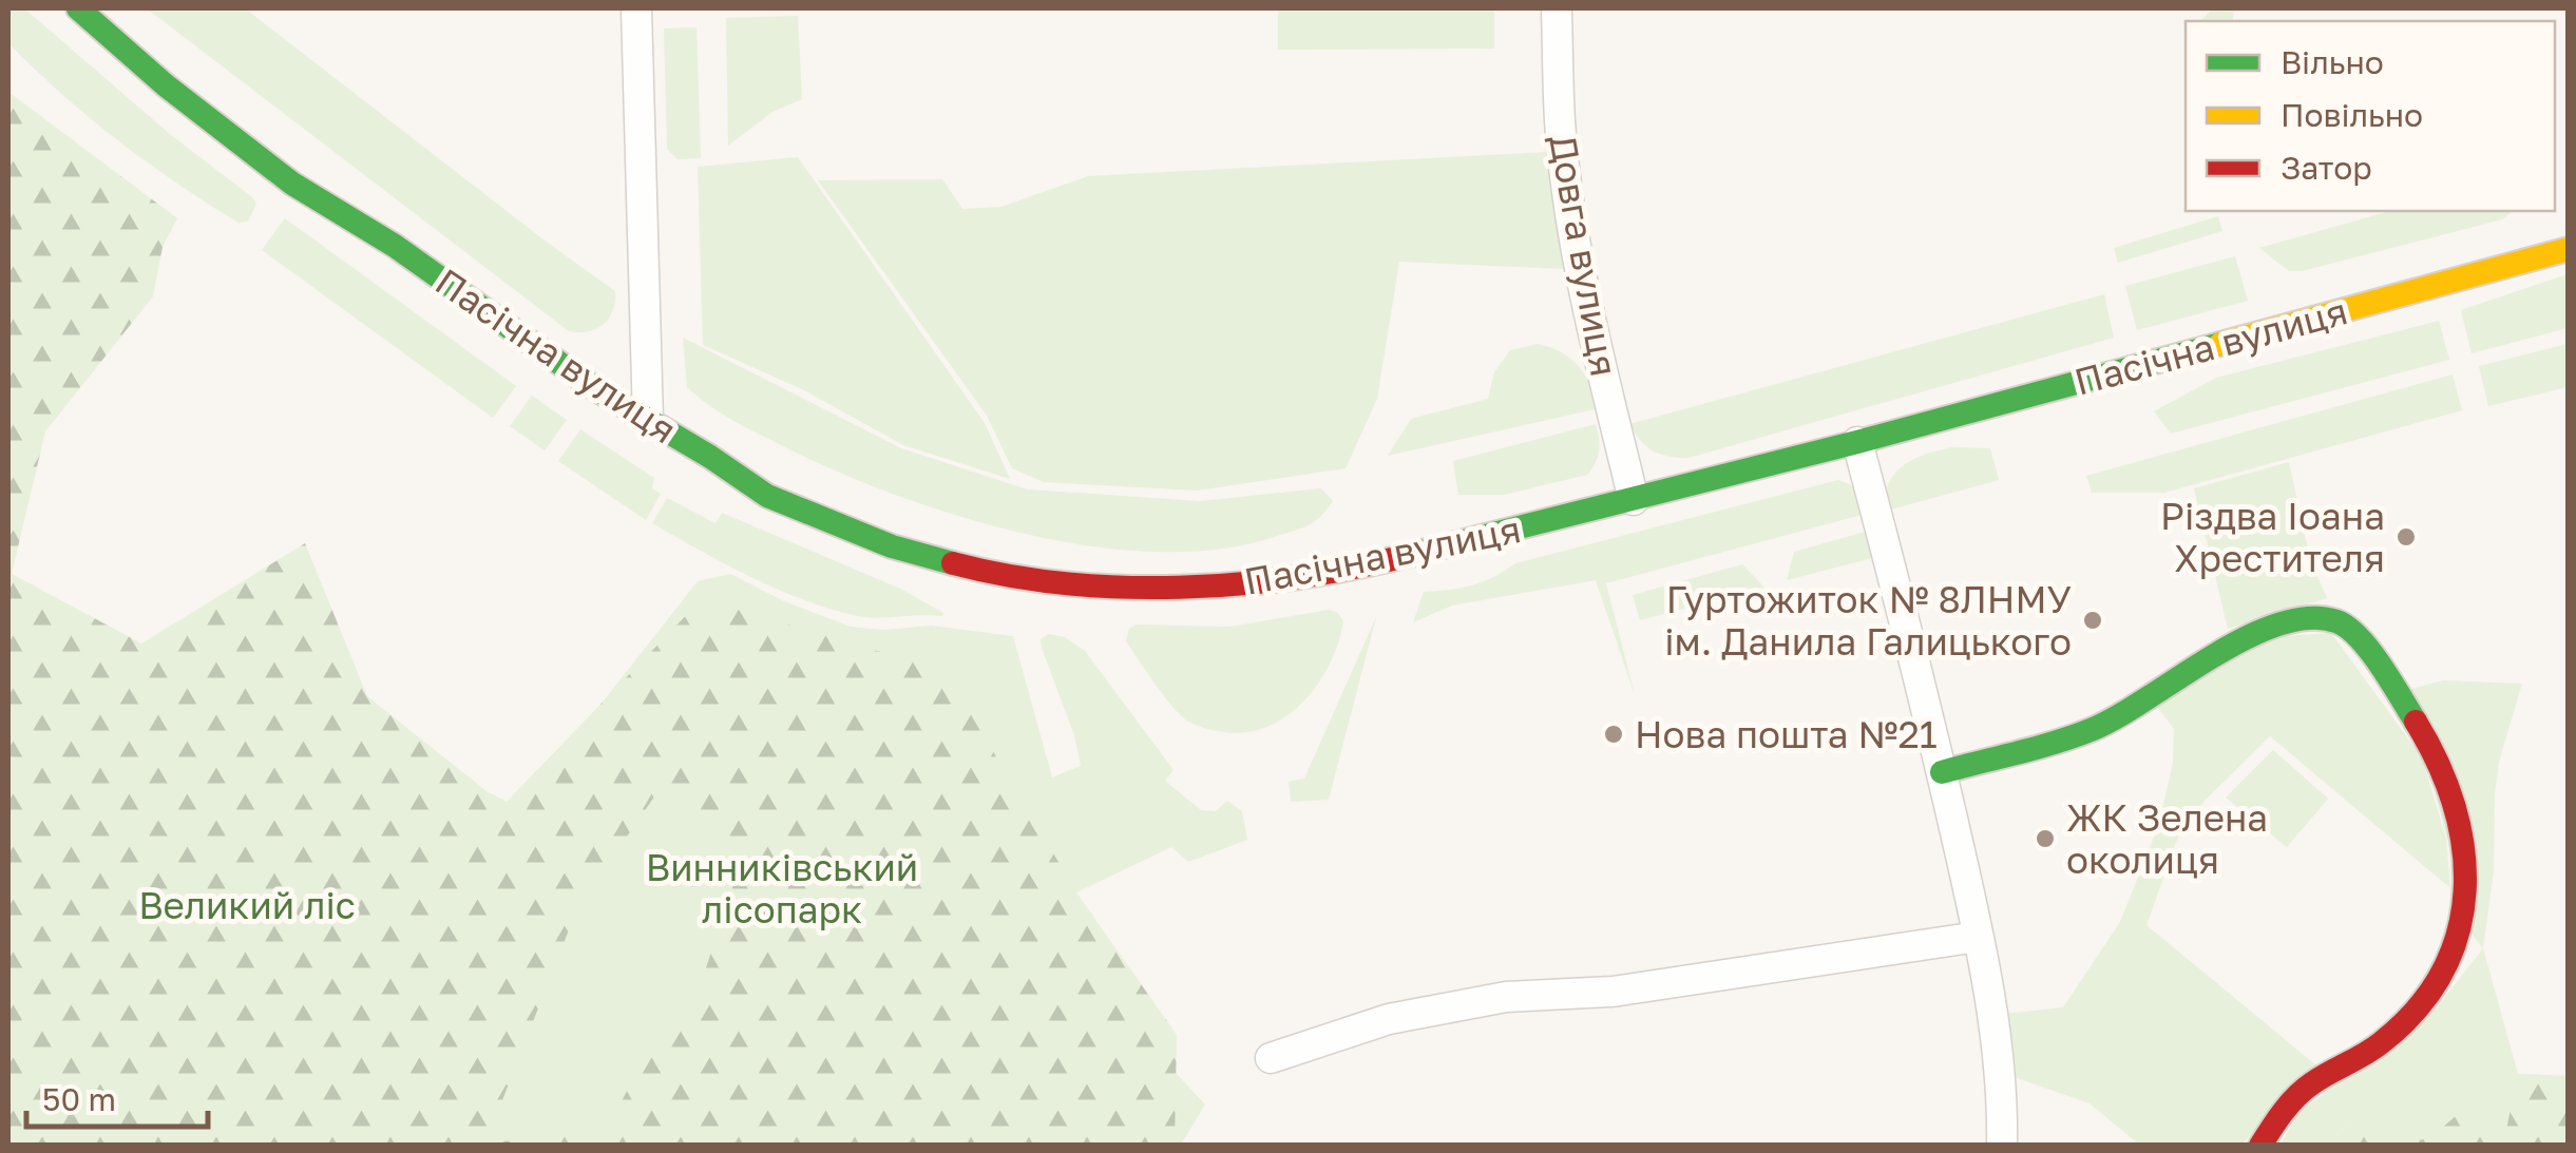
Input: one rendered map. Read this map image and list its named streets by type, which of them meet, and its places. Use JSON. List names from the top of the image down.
{
  "streets": {
    "main road": ["Пасічна вулиця"],
    "street": ["Довга вулиця"]
  },
  "crossings": [
    ["Довга вулиця", "Пасічна вулиця"]
  ],
  "parks": ["Винниківський лісопарк", "Великий ліс"],
  "places": [
    "Різдва Іоана Хрестителя",
    "Гуртожиток № 8ЛНМУ ім. Данила Галицького",
    "Нова пошта №21",
    "ЖК Зелена околиця"
  ],
  "legend": ["Вільно", "Повільно", "Затор"],
  "scale_bar": "50 m"
}
